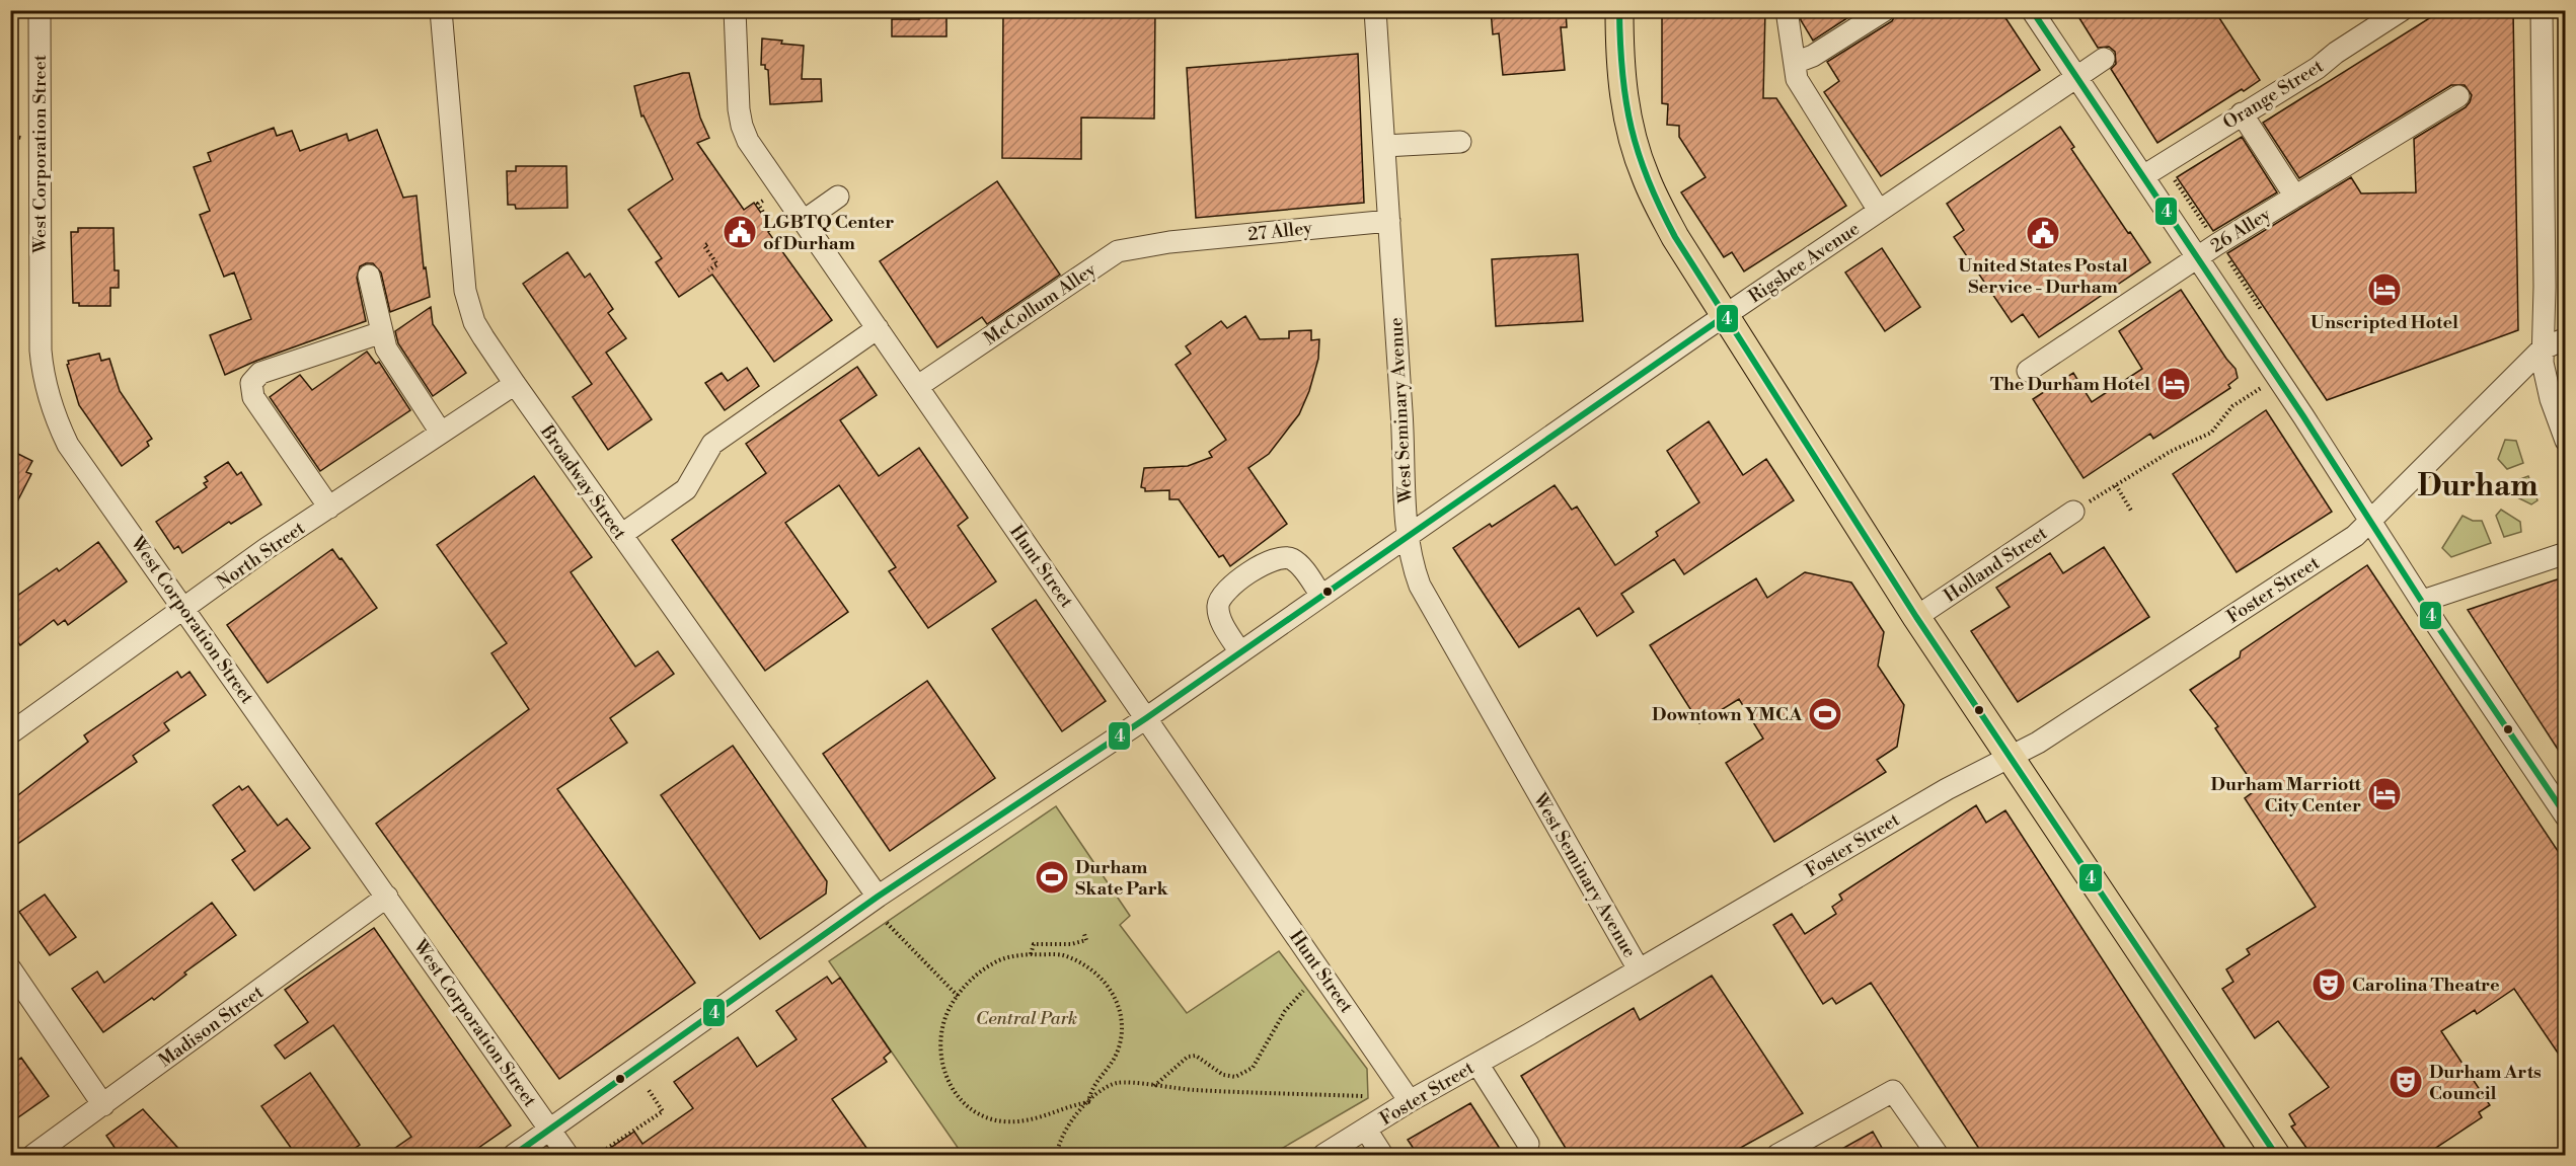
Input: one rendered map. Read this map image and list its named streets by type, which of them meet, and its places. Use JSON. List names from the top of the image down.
{
  "streets": {
    "street": [
      "Orange Street",
      "West Corporation Street",
      "26 Alley",
      "27 Alley",
      "Rigsbee Avenue",
      "McCollum Alley",
      "West Seminary Avenue",
      "Broadway Street",
      "North Street",
      "Holland Street",
      "Hunt Street",
      "Foster Street",
      "Madison Street"
    ]
  },
  "crossings": [
    ["West Corporation Street", "Rigsbee Avenue"],
    ["West Corporation Street", "North Street"],
    ["West Corporation Street", "Madison Street"],
    ["27 Alley", "McCollum Alley"],
    ["27 Alley", "West Seminary Avenue"],
    ["Rigsbee Avenue", "West Seminary Avenue"],
    ["Rigsbee Avenue", "Broadway Street"],
    ["Rigsbee Avenue", "Hunt Street"],
    ["McCollum Alley", "Hunt Street"],
    ["West Seminary Avenue", "Foster Street"],
    ["Broadway Street", "North Street"],
    ["Hunt Street", "Foster Street"]
  ],
  "districts": ["Durham"],
  "parks": ["Central Park"],
  "places": {
    "public building": ["LGBTQ Center of Durham", "United States Postal Service - Durham"],
    "hotel": ["Unscripted Hotel", "The Durham Hotel", "Durham Marriott City Center"],
    "sports": ["Downtown YMCA", "Durham Skate Park"],
    "theatre": ["Carolina Theatre", "Durham Arts Council"]
  },
  "lines": ["transit line 4"]
}
